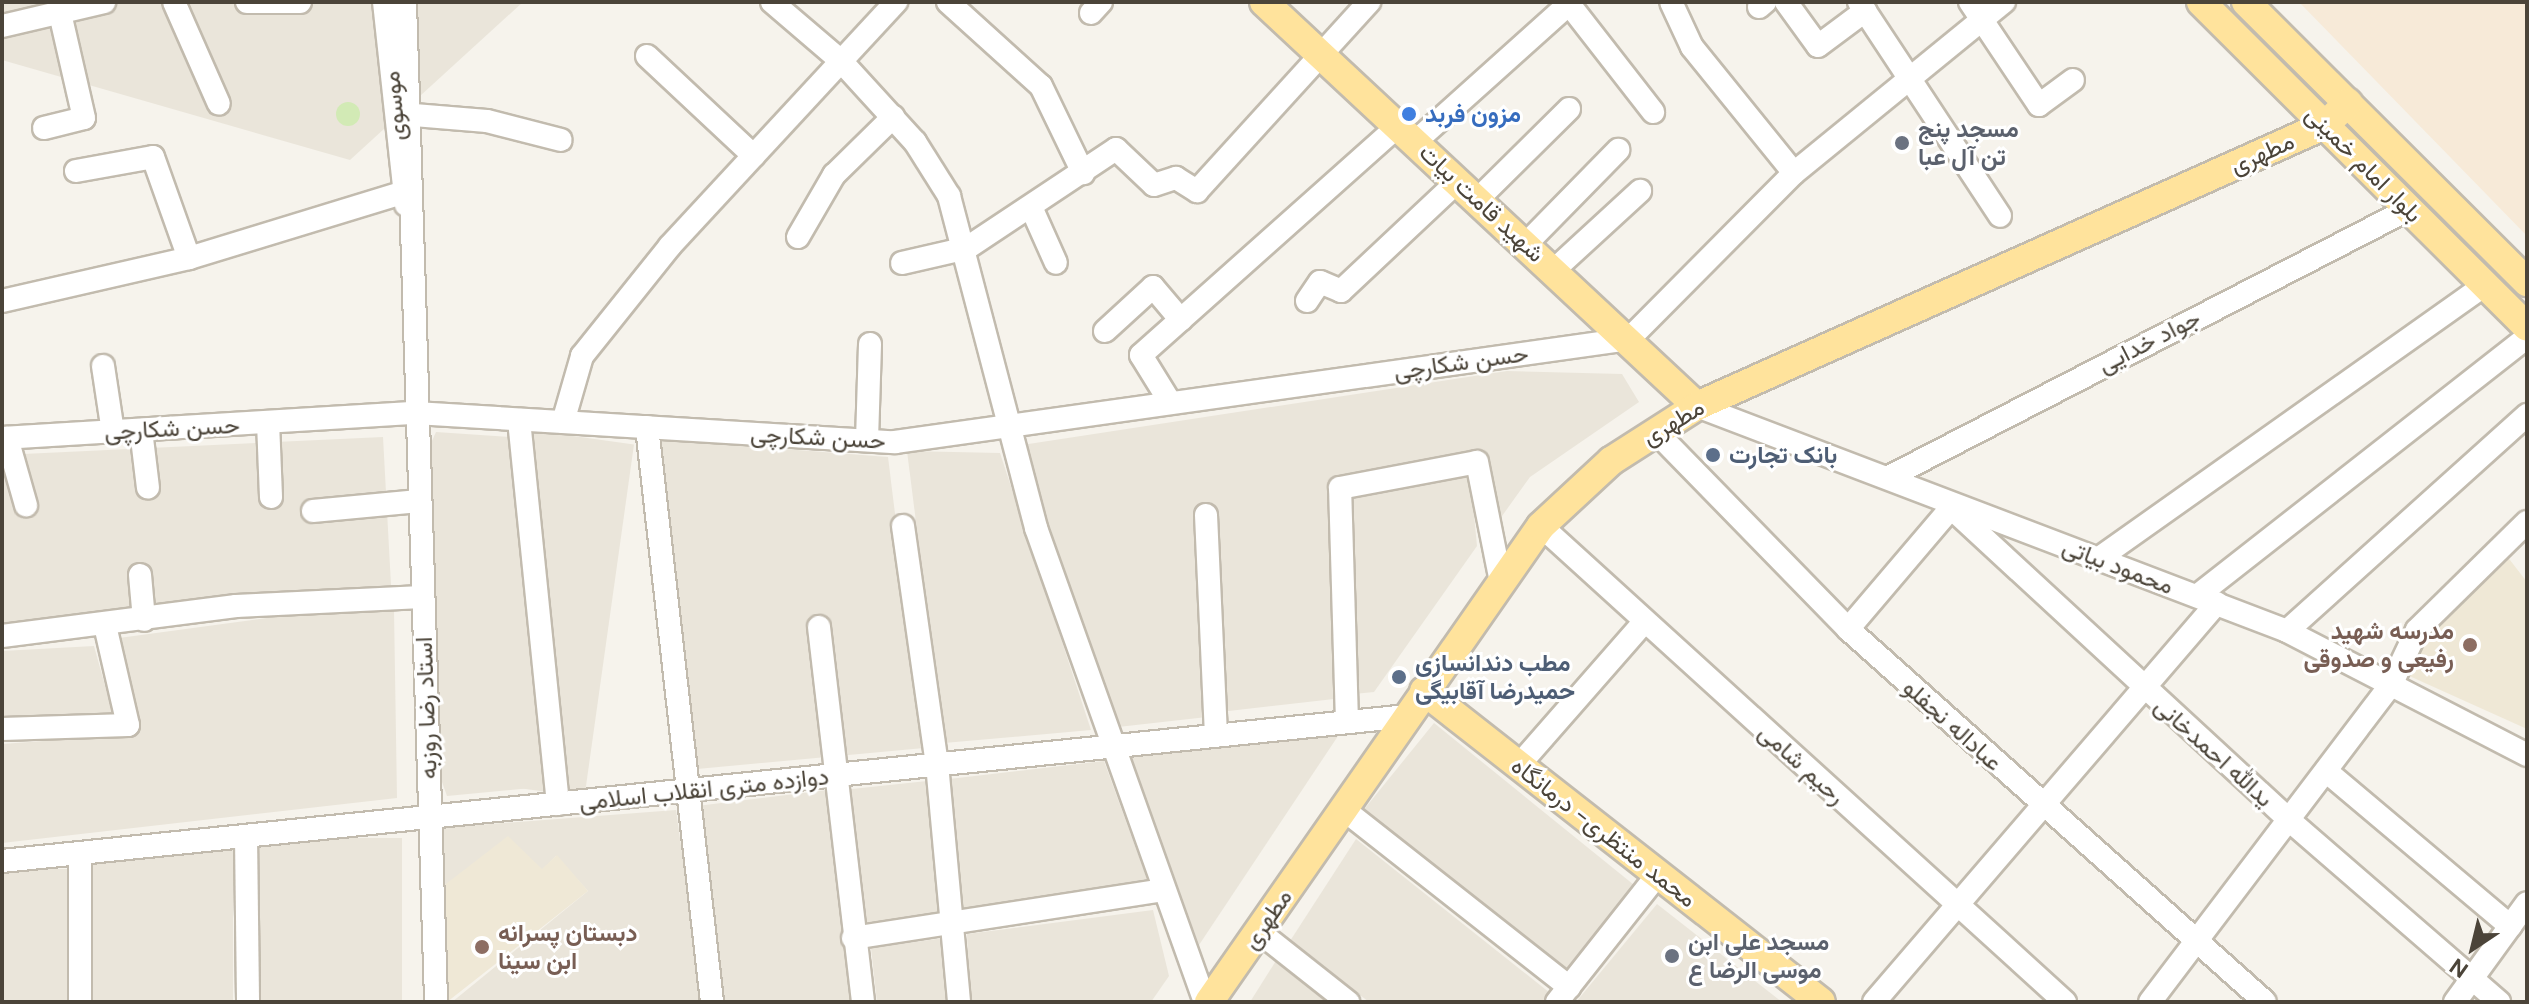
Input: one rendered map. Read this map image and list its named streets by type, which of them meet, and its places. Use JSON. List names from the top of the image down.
{
  "streets": {
    "main road": [
      "مطهری",
      "بلوار امام خمینی",
      "شهید قامت بیات",
      "محمد منتظری- درمانگاه"
    ],
    "street": [
      "موسوی",
      "جواد خدایی",
      "حسن شکارچی",
      "محمود بیاتی",
      "استاد رضا روزبه",
      "عباداله نجفلو",
      "یدالله احمدخانی",
      "رحیم شامی",
      "دوازده متری انقلاب اسلامی"
    ]
  },
  "crossings": [
    ["موسوی", "حسن شکارچی"],
    ["موسوی", "استاد رضا روزبه"],
    ["مطهری", "بلوار امام خمینی"],
    ["مطهری", "شهید قامت بیات"],
    ["مطهری", "محمود بیاتی"],
    ["مطهری", "عباداله نجفلو"],
    ["مطهری", "رحیم شامی"],
    ["مطهری", "دوازده متری انقلاب اسلامی"],
    ["مطهری", "محمد منتظری- درمانگاه"],
    ["بلوار امام خمینی", "جواد خدایی"],
    ["شهید قامت بیات", "حسن شکارچی"],
    ["شهید قامت بیات", "محمود بیاتی"],
    ["جواد خدایی", "محمود بیاتی"],
    ["حسن شکارچی", "استاد رضا روزبه"],
    ["محمود بیاتی", "یدالله احمدخانی"],
    ["استاد رضا روزبه", "دوازده متری انقلاب اسلامی"]
  ],
  "places": [
    "مزون فربد",
    "مسجد پنج تن آل عبا",
    "بانک تجارت",
    "مدرسه شهید رفیعی و صدوقی",
    "مطب دندانسازی حمیدرضا آقابیگی",
    "دبستان پسرانه ابن سینا",
    "مسجد علی ابن موسی الرضا ع"
  ],
  "north": "bottom left"
}
